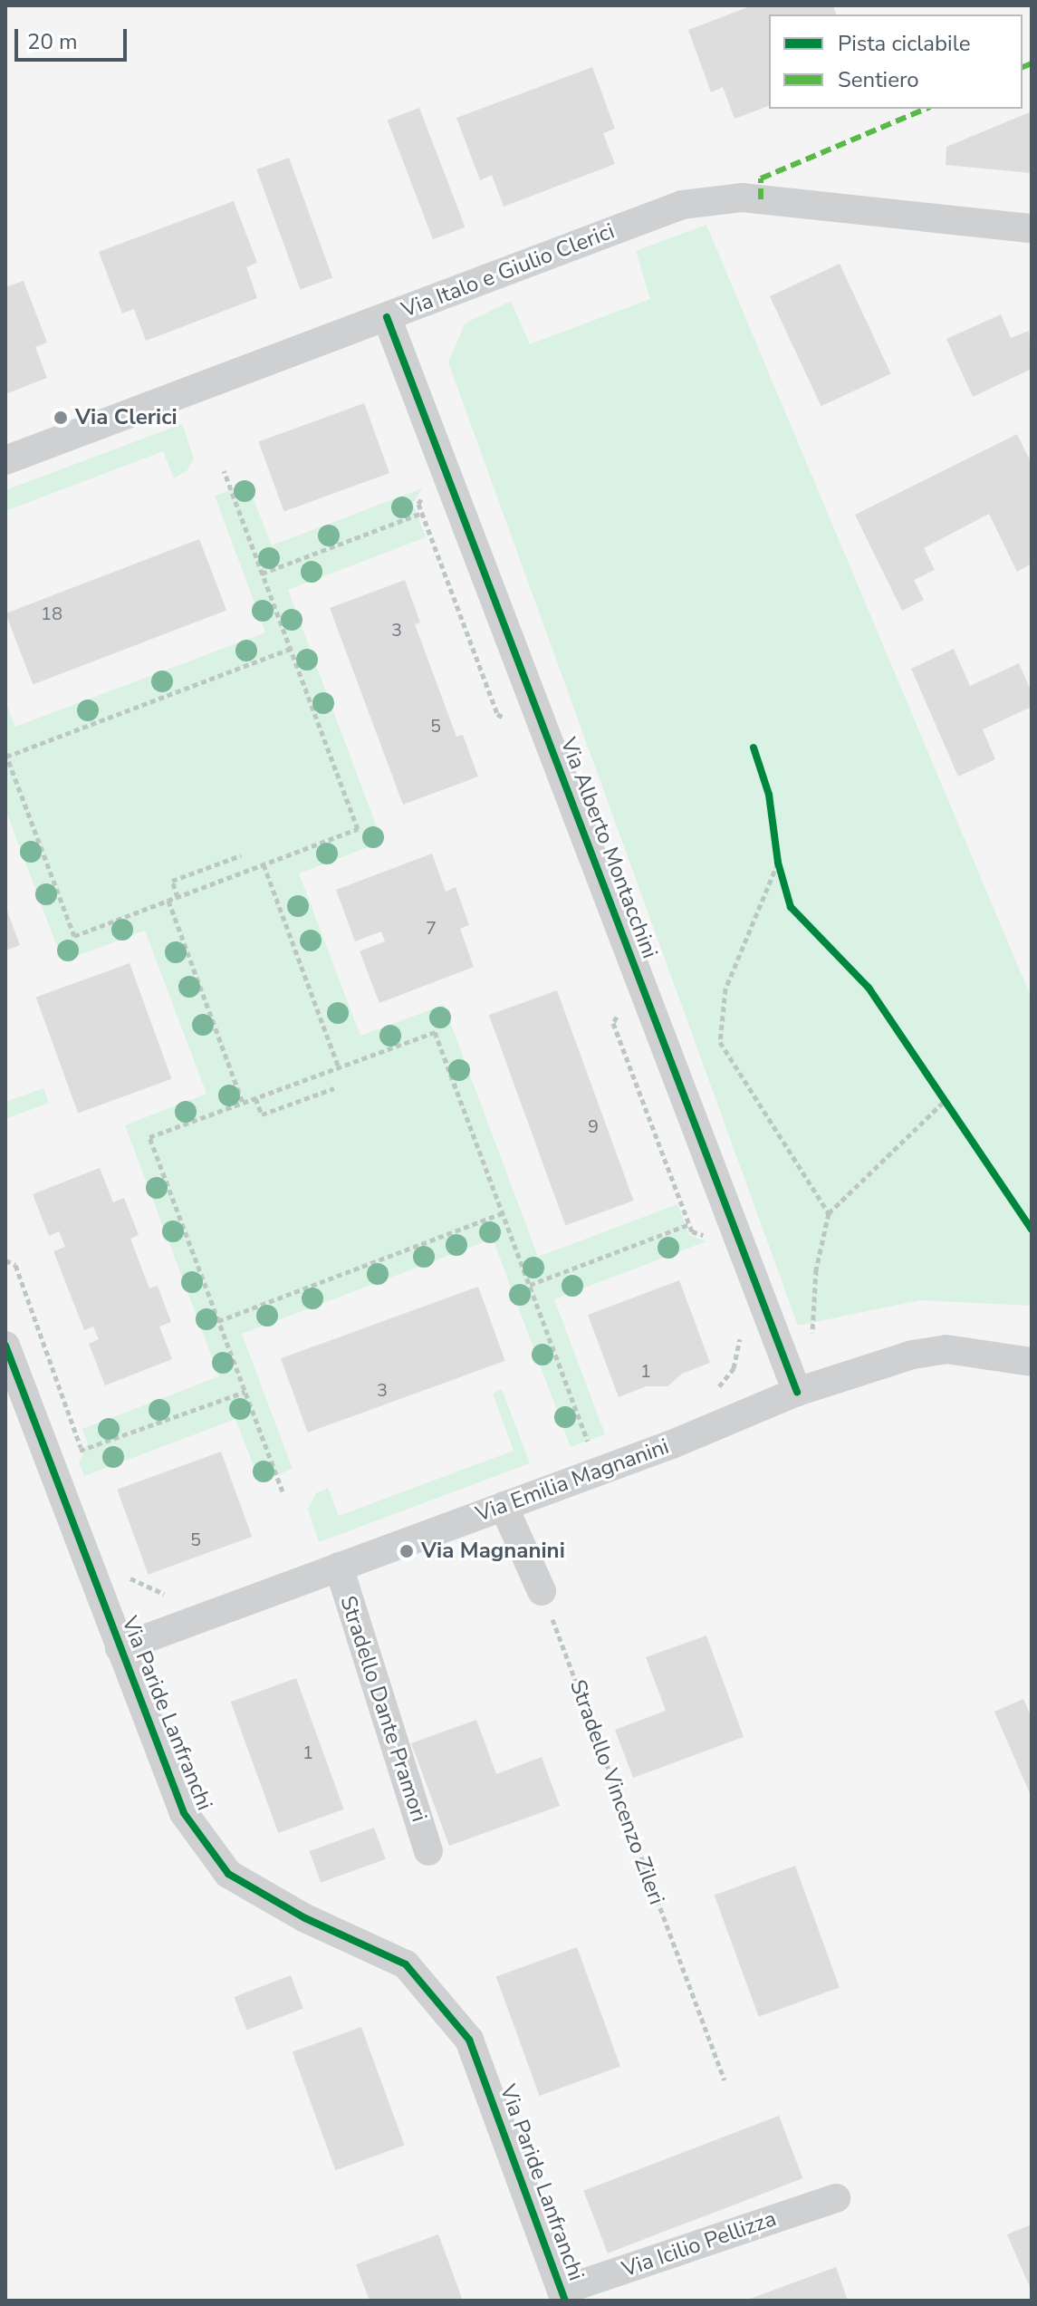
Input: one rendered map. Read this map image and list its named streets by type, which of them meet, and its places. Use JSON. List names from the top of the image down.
{
  "streets": {
    "street": [
      "Via Italo e Giulio Clerici",
      "Via Alberto Montacchini",
      "Via Emilia Magnanini",
      "Stradello Dante Pramori",
      "Via Paride Lanfranchi",
      "Via Icilio Pellizza"
    ],
    "path": ["Stradello Vincenzo Zileri"]
  },
  "crossings": [
    ["Via Italo e Giulio Clerici", "Via Alberto Montacchini"],
    ["Via Alberto Montacchini", "Via Emilia Magnanini"],
    ["Via Emilia Magnanini", "Stradello Dante Pramori"],
    ["Via Emilia Magnanini", "Via Paride Lanfranchi"],
    ["Via Paride Lanfranchi", "Via Icilio Pellizza"]
  ],
  "places": ["Via Clerici", "Via Magnanini"],
  "house_numbers": [
    "18",
    "3",
    "5",
    "7",
    "9",
    "1",
    "3",
    "5",
    "1"
  ],
  "legend": ["Pista ciclabile", "Sentiero"],
  "scale_bar": "20 m"
}
